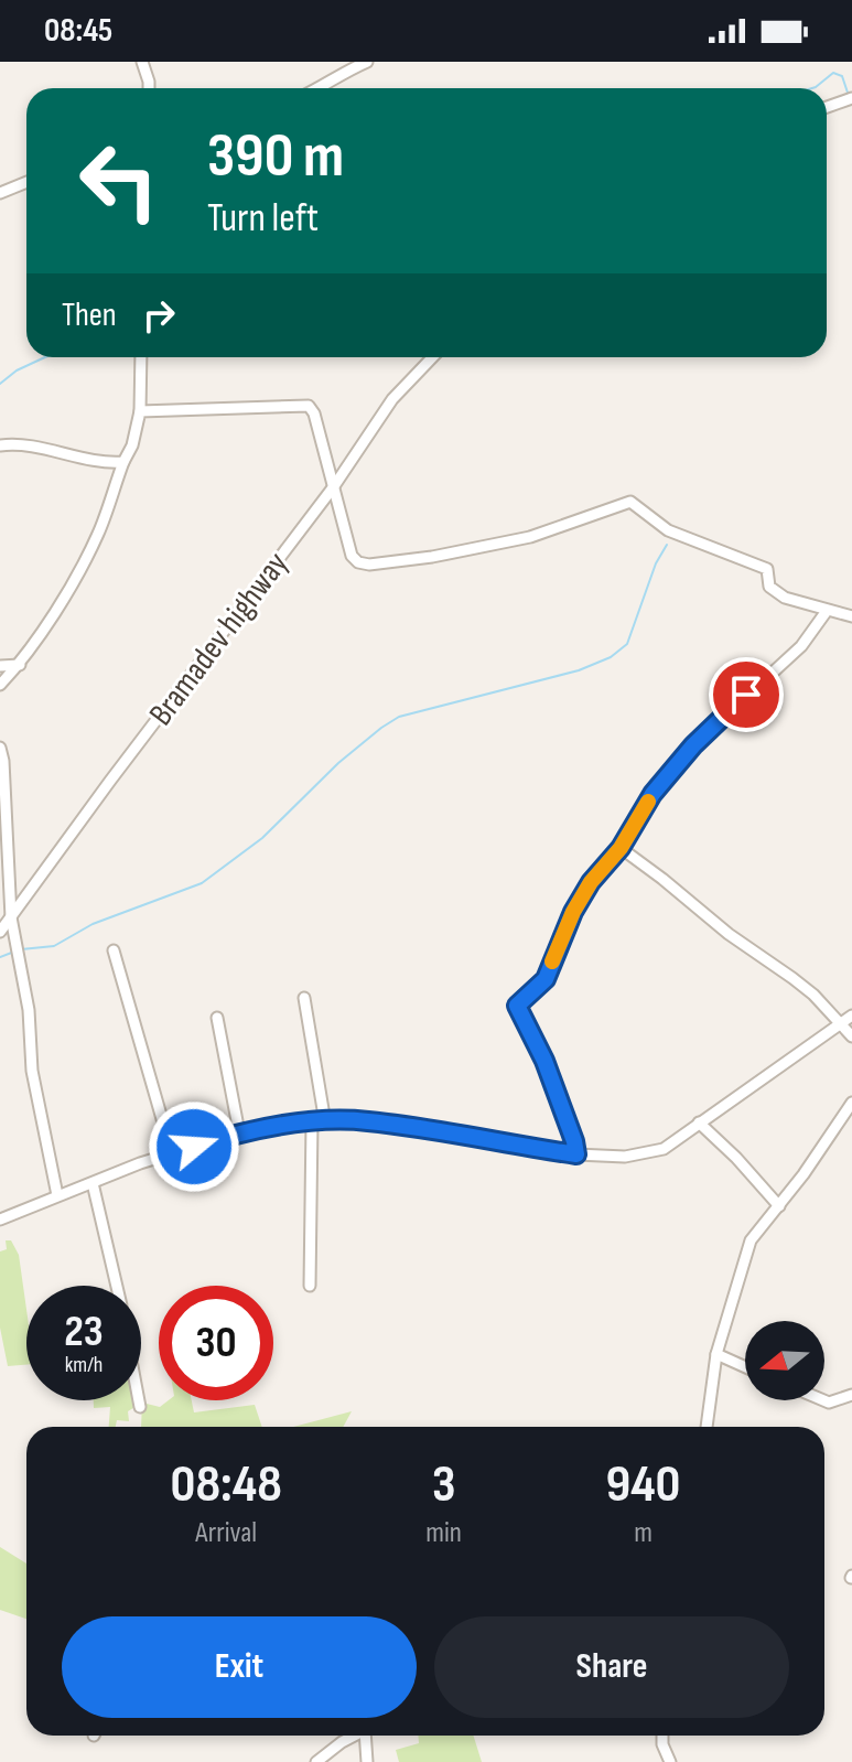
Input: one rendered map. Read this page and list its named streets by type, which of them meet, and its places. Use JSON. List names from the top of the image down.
{
  "streets": {
    "street": ["Bramadev highway"]
  },
  "north": "left",
  "page": {
    "status": "08:45",
    "turn": ["390 m", "Turn left"],
    "then": "Then",
    "speed": "23 km/h",
    "limit": "30",
    "eta": [
      "08:48",
      "Arrival",
      "3",
      "min",
      "940",
      "m"
    ],
    "buttons": ["Exit", "Share"]
  }
}
